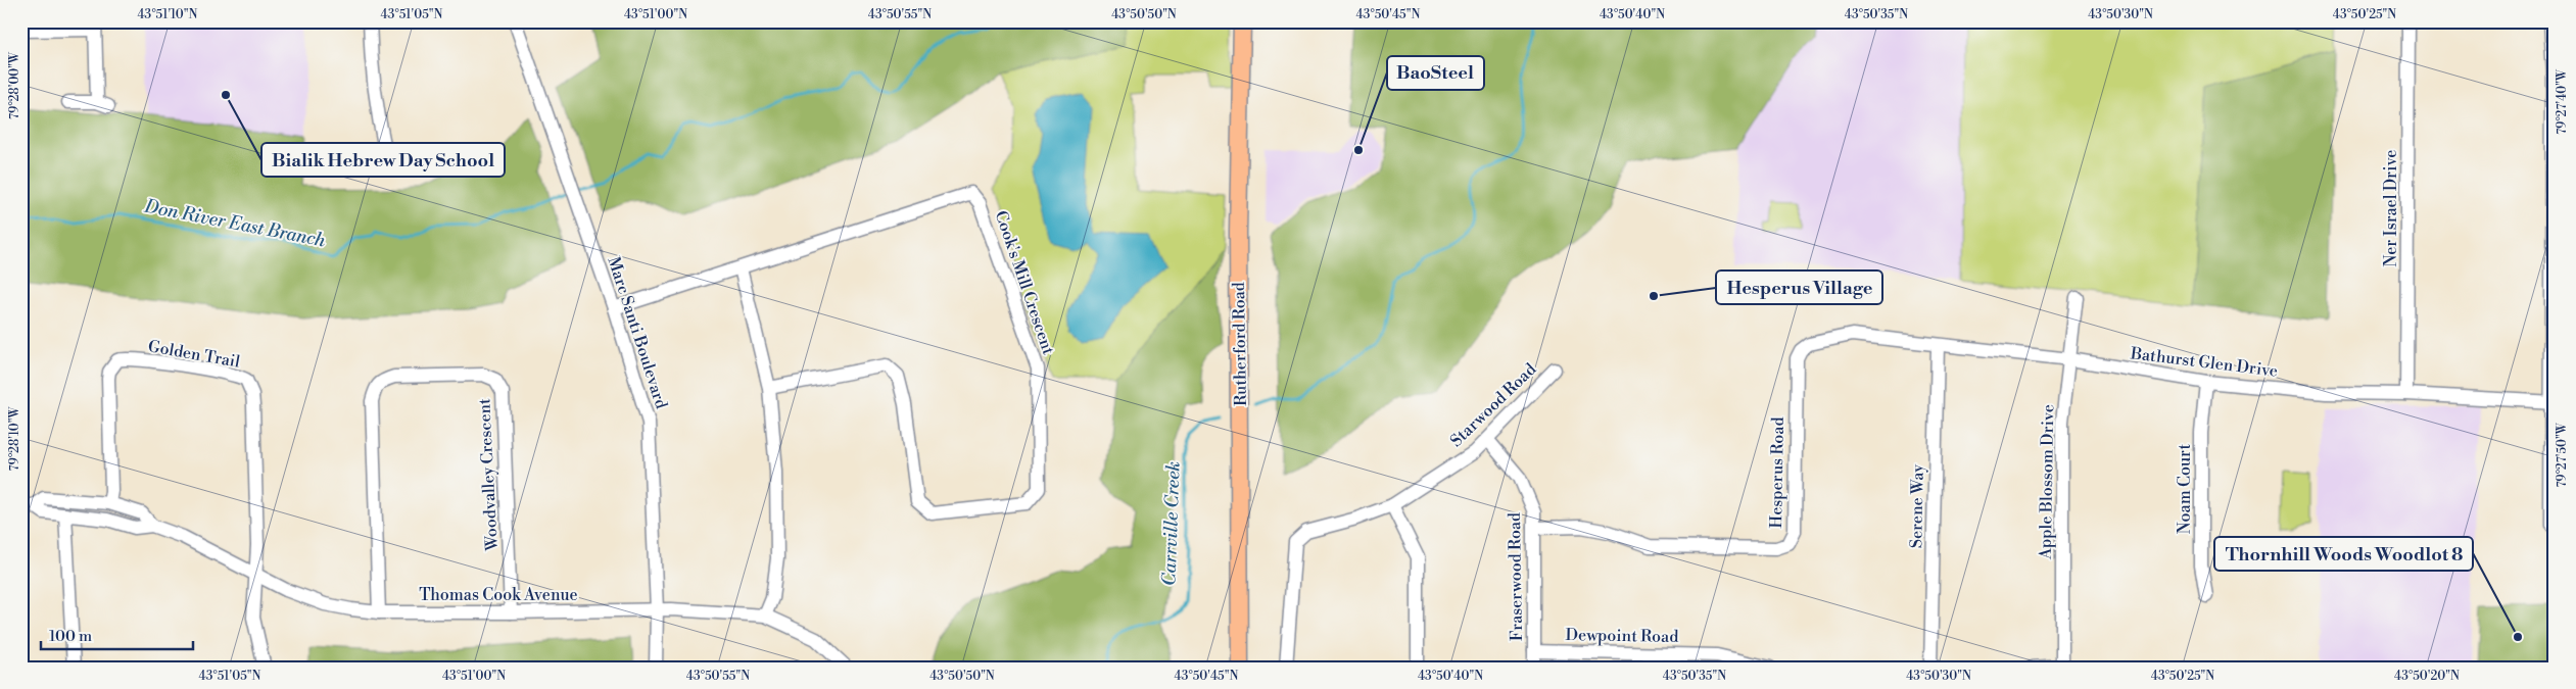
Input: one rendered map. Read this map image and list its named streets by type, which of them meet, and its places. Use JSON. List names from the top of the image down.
{
  "streets": {
    "main road": ["Rutherford Road"],
    "street": [
      "Ner Israel Drive",
      "Cook's Mill Crescent",
      "Marc Santi Boulevard",
      "Golden Trail",
      "Bathurst Glen Drive",
      "Starwood Road",
      "Hesperus Road",
      "Woodvalley Crescent",
      "Apple Blossom Drive",
      "Noam Court",
      "Serene Way",
      "Fraserwood Road",
      "Thomas Cook Avenue",
      "Dewpoint Road"
    ]
  },
  "crossings": [
    ["Ner Israel Drive", "Bathurst Glen Drive"],
    ["Cook's Mill Crescent", "Marc Santi Boulevard"],
    ["Marc Santi Boulevard", "Thomas Cook Avenue"],
    ["Golden Trail", "Thomas Cook Avenue"],
    ["Bathurst Glen Drive", "Hesperus Road"],
    ["Bathurst Glen Drive", "Apple Blossom Drive"],
    ["Bathurst Glen Drive", "Noam Court"],
    ["Bathurst Glen Drive", "Serene Way"],
    ["Starwood Road", "Fraserwood Road"],
    ["Hesperus Road", "Fraserwood Road"],
    ["Woodvalley Crescent", "Thomas Cook Avenue"],
    ["Fraserwood Road", "Dewpoint Road"]
  ],
  "water": ["Don River East Branch", "Carrville Creek"],
  "places": [
    "Bialik Hebrew Day School",
    "BaoSteel",
    "Hesperus Village",
    "Thornhill Woods Woodlot 8"
  ],
  "scale_bar": "100 m",
  "coordinates": [
    "43°51'10\"N",
    "43°51'05\"N",
    "43°51'00\"N",
    "43°50'55\"N",
    "43°50'50\"N",
    "43°50'45\"N",
    "43°50'40\"N",
    "43°50'35\"N",
    "43°50'30\"N",
    "43°50'25\"N",
    "79°28'00\"W",
    "79°27'40\"W",
    "79°28'10\"W",
    "79°27'50\"W",
    "43°50'20\"N"
  ]
}
